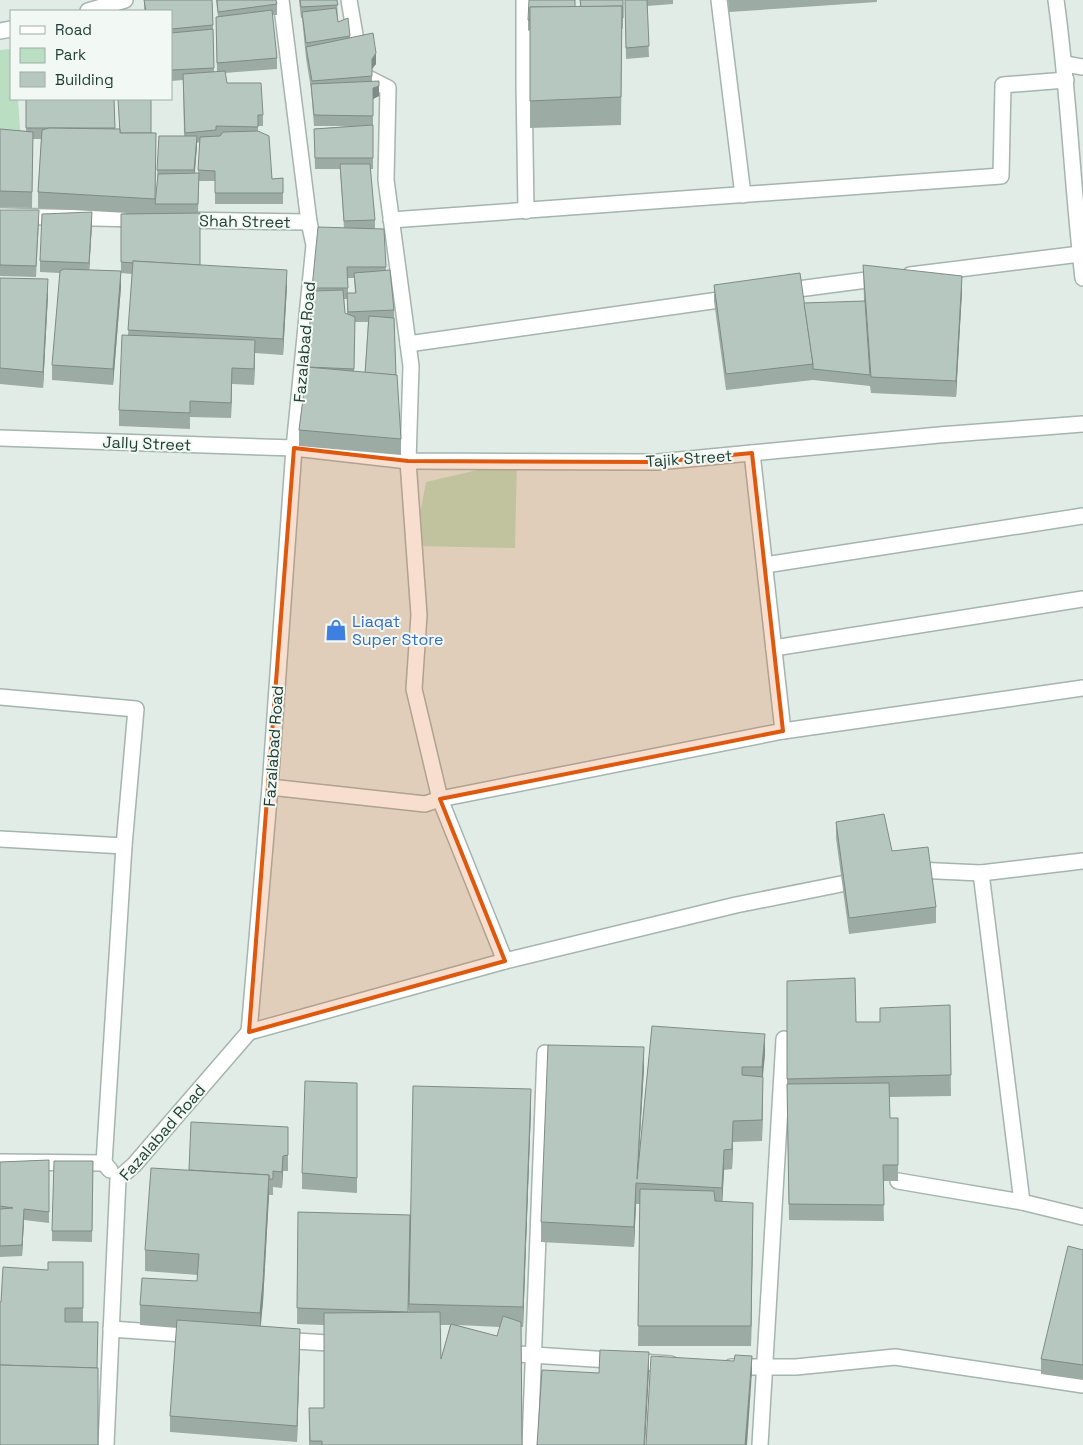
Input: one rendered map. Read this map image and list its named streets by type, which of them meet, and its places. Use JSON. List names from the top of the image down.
{
  "streets": {
    "street": [
      "Shah Street",
      "Fazalabad Road",
      "Jally Street",
      "Tajik Street"
    ]
  },
  "crossings": [
    ["Shah Street", "Fazalabad Road"],
    ["Fazalabad Road", "Jally Street"],
    ["Fazalabad Road", "Tajik Street"],
    ["Jally Street", "Tajik Street"]
  ],
  "places": {
    "shop": ["Liaqat Super Store"]
  },
  "legend": ["Road", "Park", "Building"]
}
